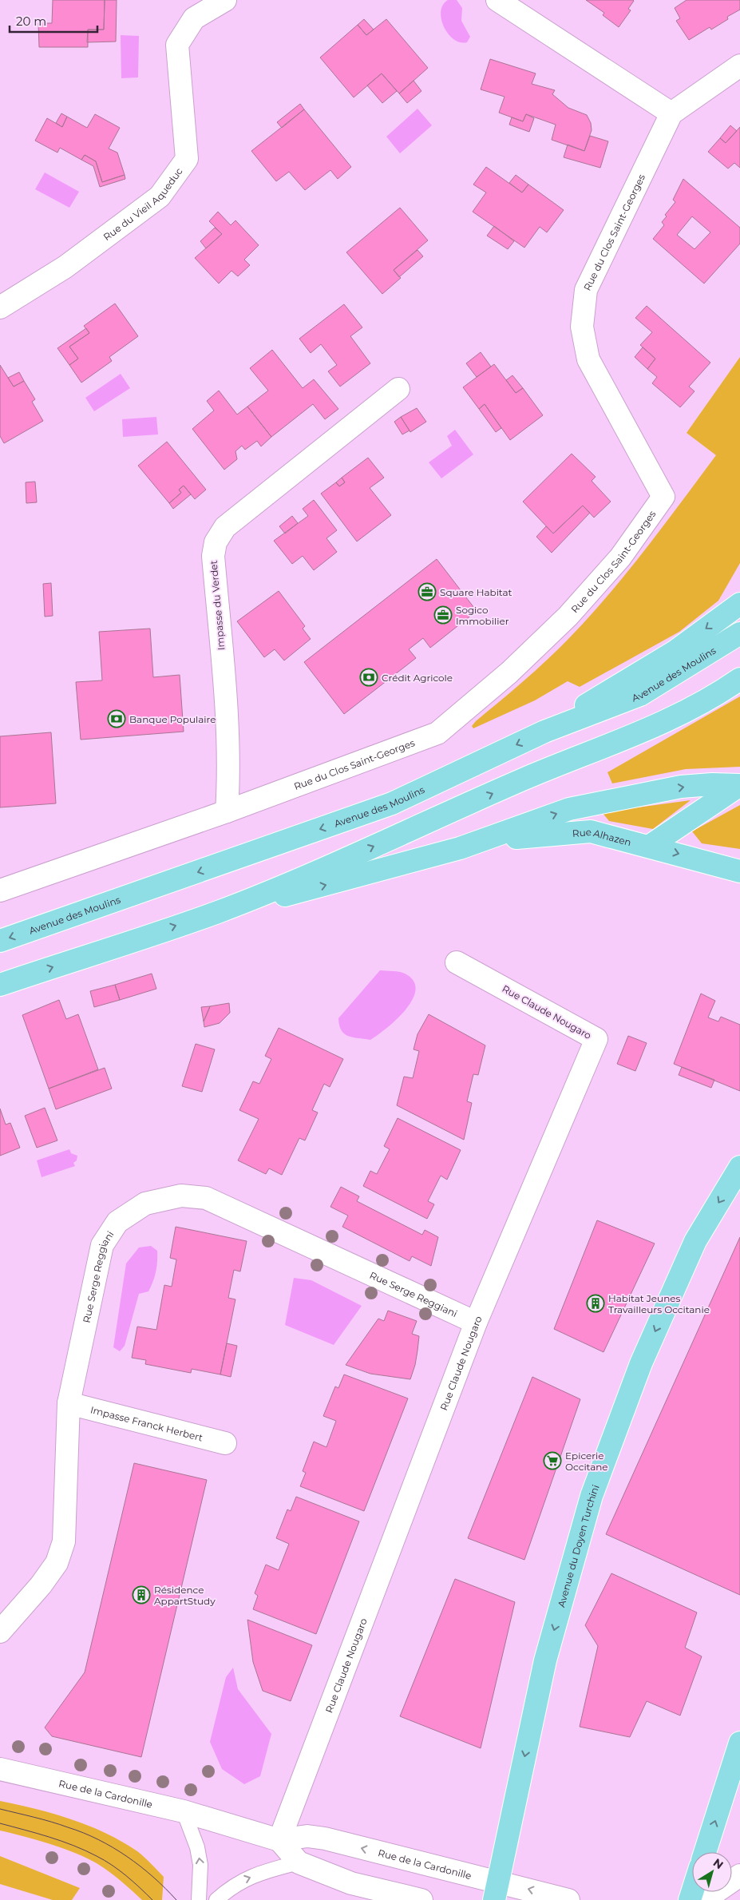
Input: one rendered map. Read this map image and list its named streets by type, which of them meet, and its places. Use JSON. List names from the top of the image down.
{
  "streets": {
    "main road": ["Avenue des Moulins", "Rue Alhazen", "Avenue du Doyen Turchini"],
    "street": [
      "Rue du Vieil Aqueduc",
      "Rue du Clos Saint-Georges",
      "Impasse du Verdet",
      "Rue Claude Nougaro",
      "Rue Serge Reggiani",
      "Impasse Franck Herbert",
      "Rue de la Cardonille"
    ]
  },
  "crossings": [
    ["Rue du Clos Saint-Georges", "Impasse du Verdet"],
    ["Rue Claude Nougaro", "Rue Serge Reggiani"],
    ["Rue Claude Nougaro", "Rue de la Cardonille"],
    ["Rue Serge Reggiani", "Impasse Franck Herbert"],
    ["Avenue du Doyen Turchini", "Rue de la Cardonille"]
  ],
  "one_way": ["Avenue du Doyen Turchini"],
  "places": {
    "office": ["Square Habitat", "Sogico Immobilier"],
    "bank": ["Crédit Agricole", "Banque Populaire"],
    "building": ["Habitat Jeunes Travailleurs Occitanie", "Résidence AppartStudy"],
    "supermarket": ["Epicerie Occitane"]
  },
  "scale_bar": "20 m",
  "north": "top right"
}
